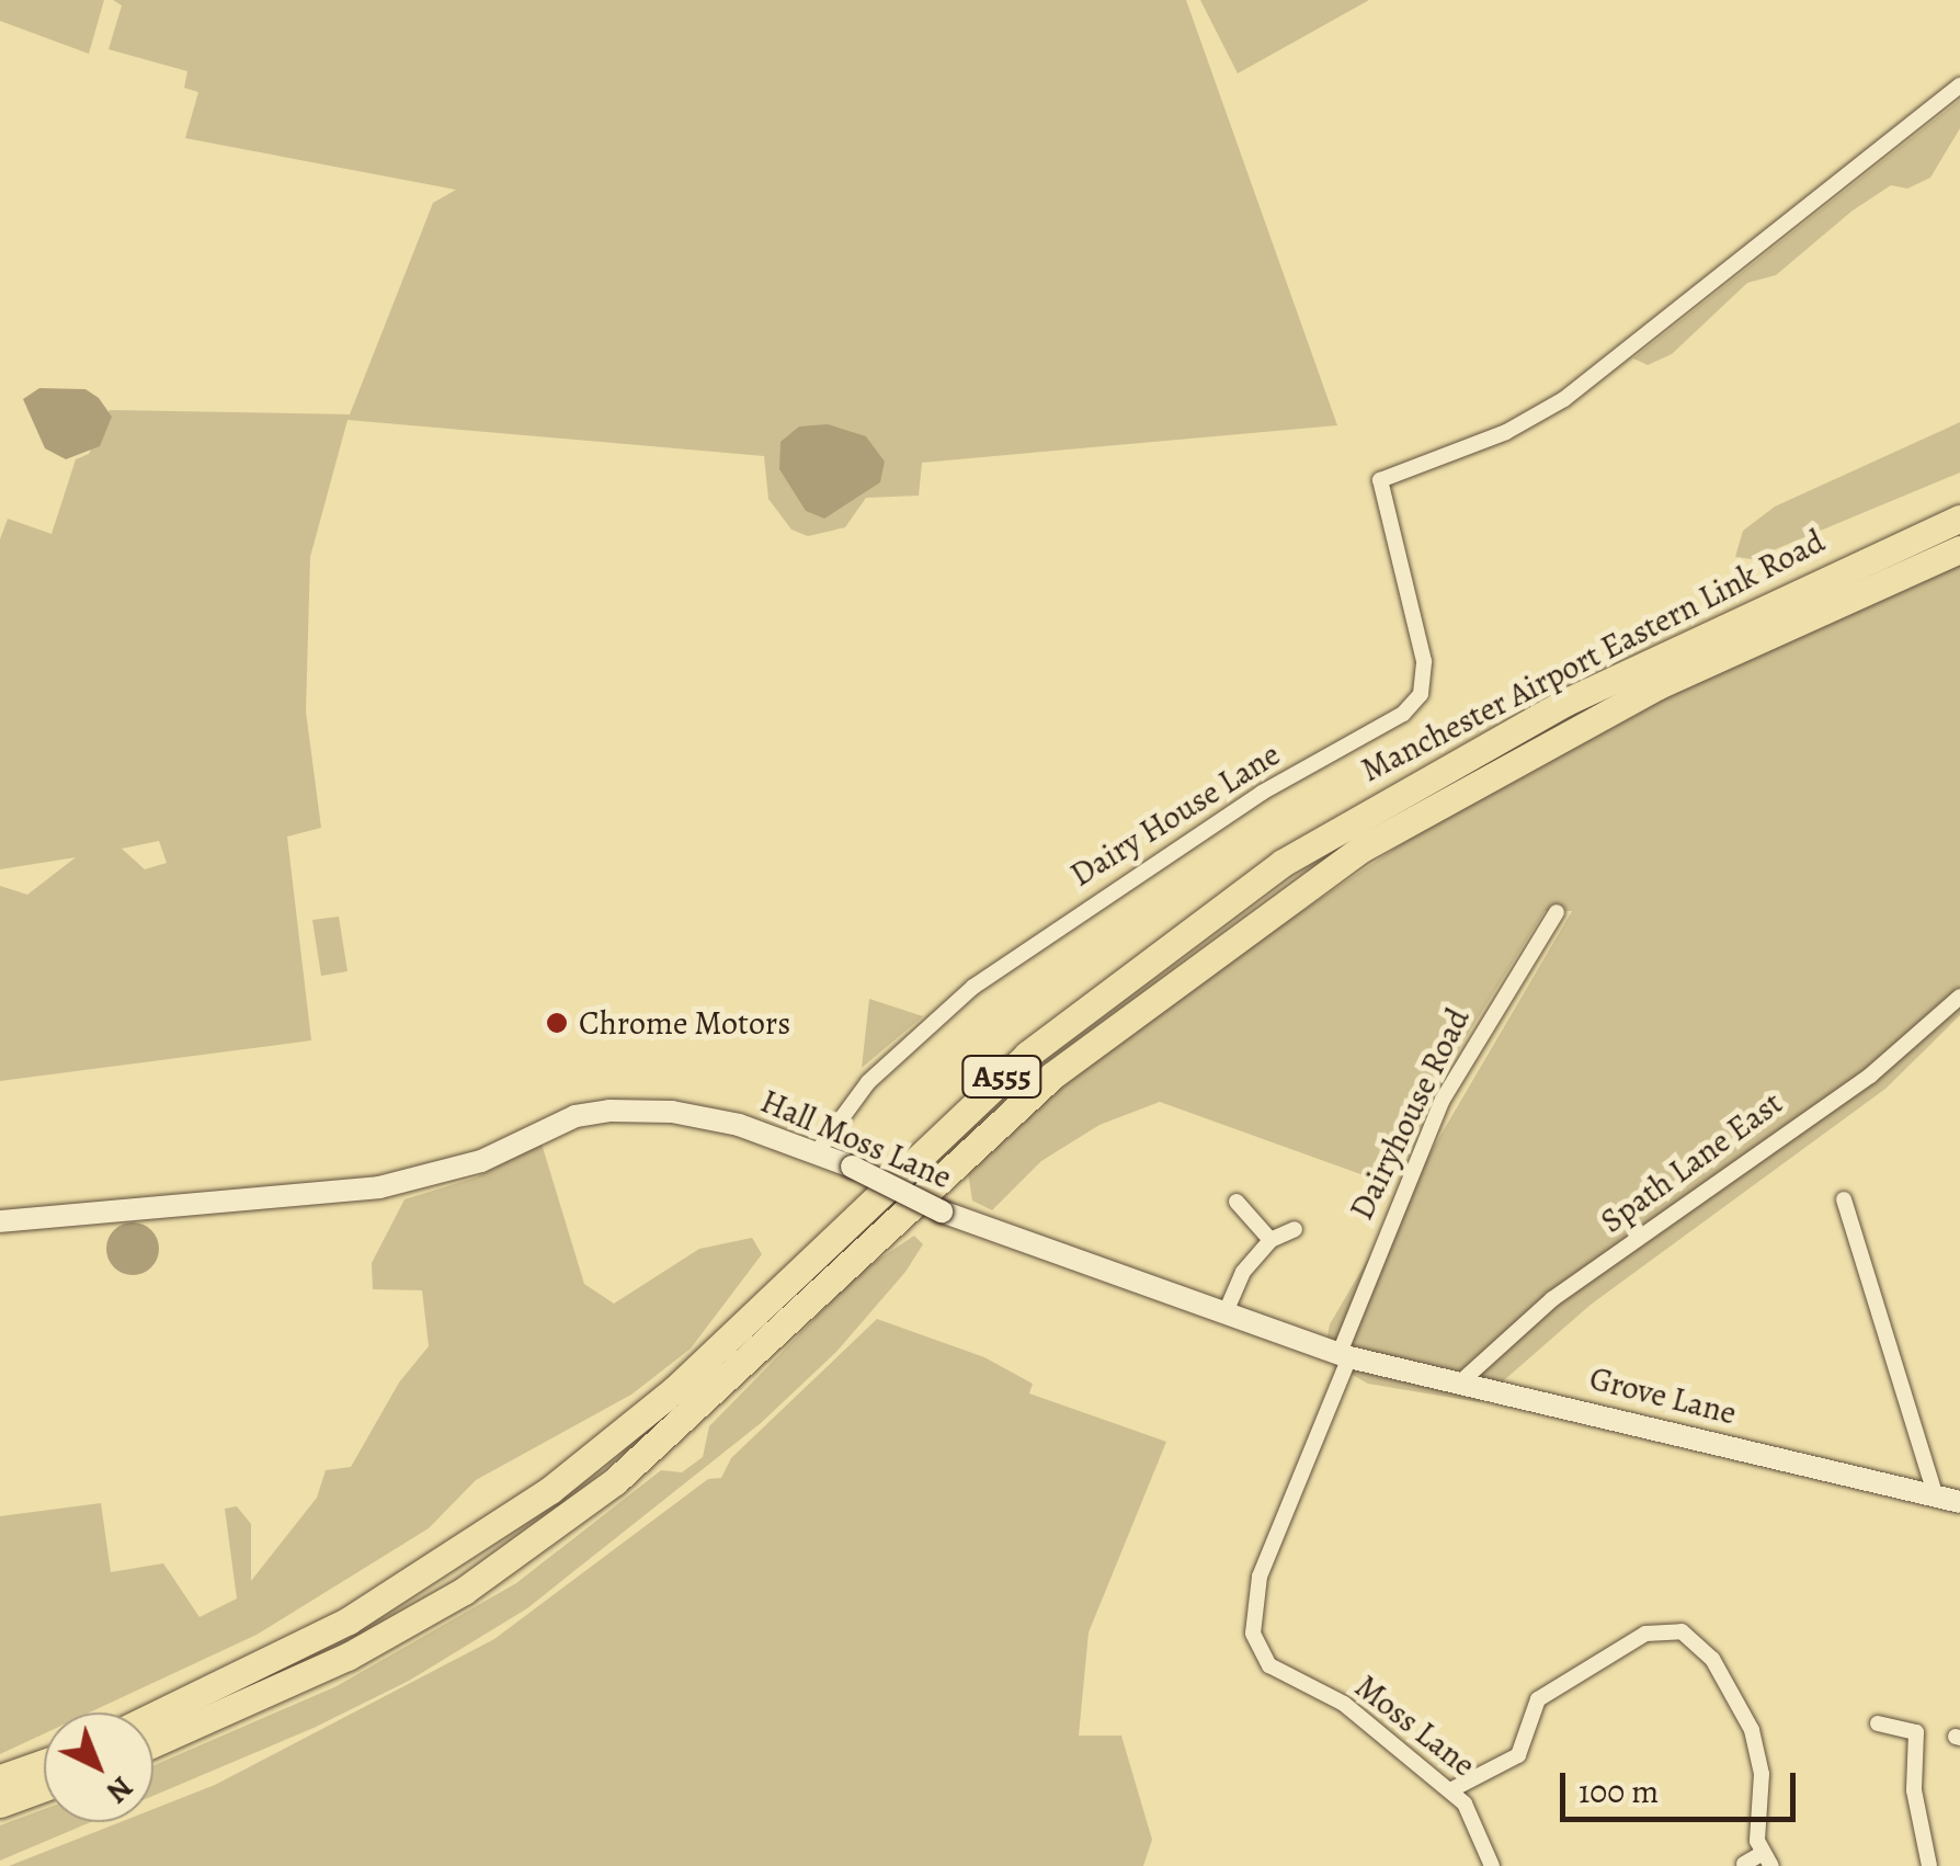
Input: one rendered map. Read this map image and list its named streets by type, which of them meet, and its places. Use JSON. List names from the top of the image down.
{
  "streets": {
    "highway": ["Manchester Airport Eastern Link Road", "A555"],
    "street": [
      "Dairy House Lane",
      "Dairyhouse Road",
      "Hall Moss Lane",
      "Spath Lane East",
      "Grove Lane",
      "Moss Lane"
    ]
  },
  "crossings": [
    ["Dairy House Lane", "Hall Moss Lane"],
    ["Dairyhouse Road", "Hall Moss Lane"],
    ["Dairyhouse Road", "Grove Lane"],
    ["Dairyhouse Road", "Moss Lane"],
    ["Hall Moss Lane", "Grove Lane"],
    ["Hall Moss Lane", "Moss Lane"],
    ["Spath Lane East", "Grove Lane"],
    ["Grove Lane", "Moss Lane"]
  ],
  "places": ["Chrome Motors"],
  "scale_bar": "100 m",
  "north": "bottom right"
}
